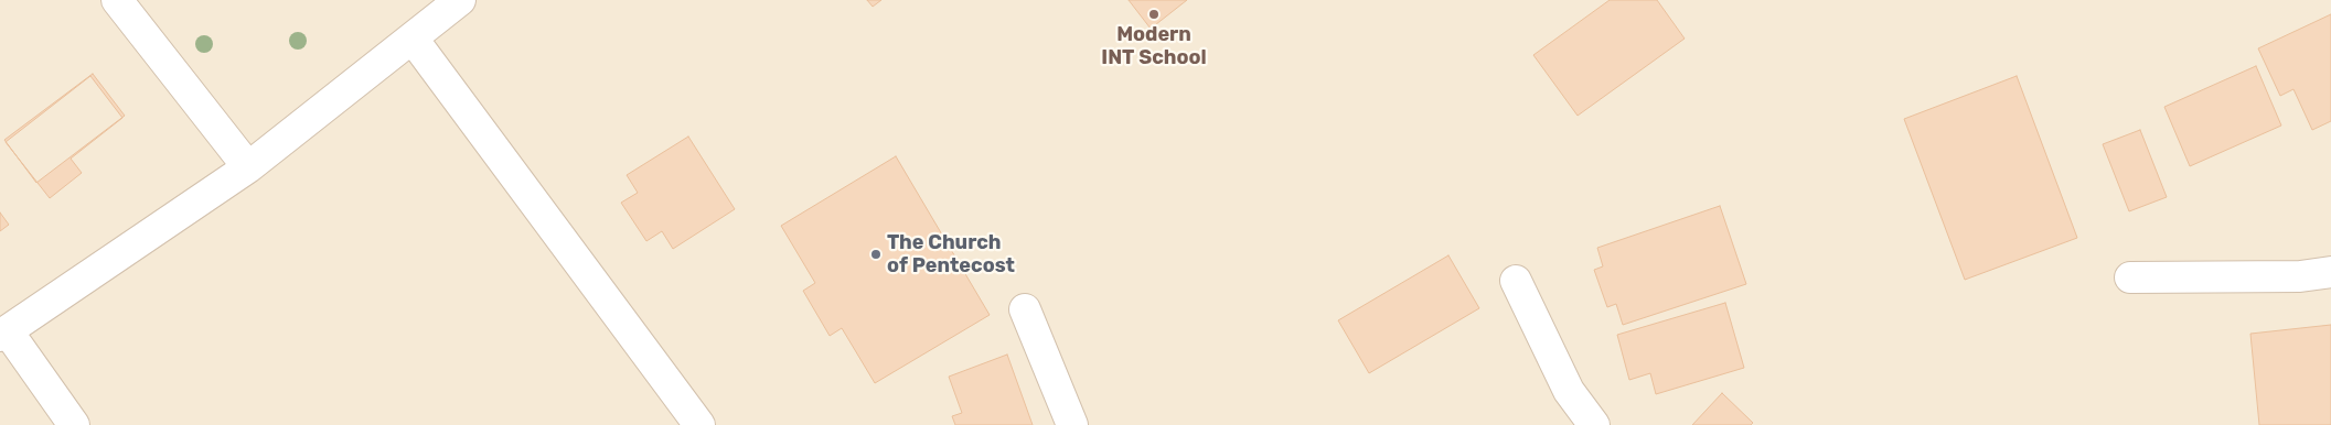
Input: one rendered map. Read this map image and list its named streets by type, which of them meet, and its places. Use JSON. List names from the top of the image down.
{
  "places": ["Modern INT School", "The Church of Pentecost"]
}
